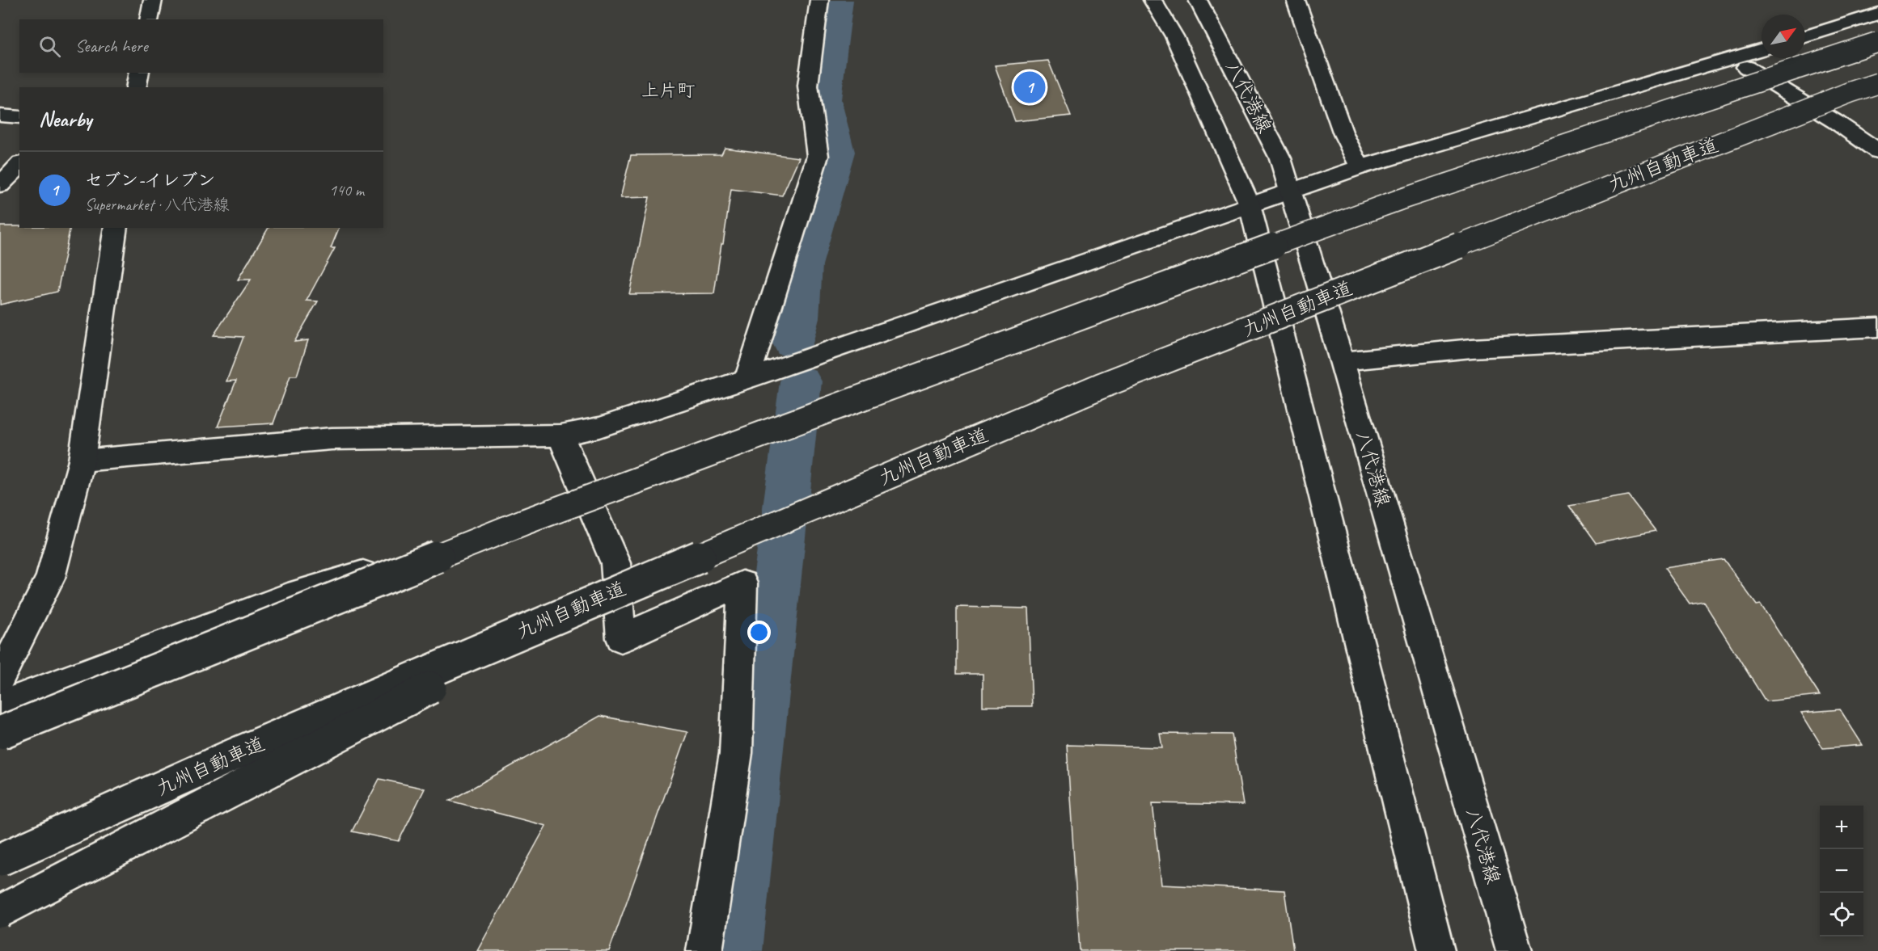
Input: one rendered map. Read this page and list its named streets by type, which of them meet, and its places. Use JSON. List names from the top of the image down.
{
  "streets": {
    "main road": ["八代港線", "九州自動車道"]
  },
  "districts": ["上片町"],
  "north": "top right",
  "page": {
    "search": "Search here",
    "pins": "1",
    "heading": "Nearby",
    "list": [
      {
        "mark": "1",
        "name": "セブン-イレブン",
        "note": "Supermarket · 八代港線",
        "value": "140 m"
      }
    ],
    "map_buttons": ["+", "−"]
  }
}
